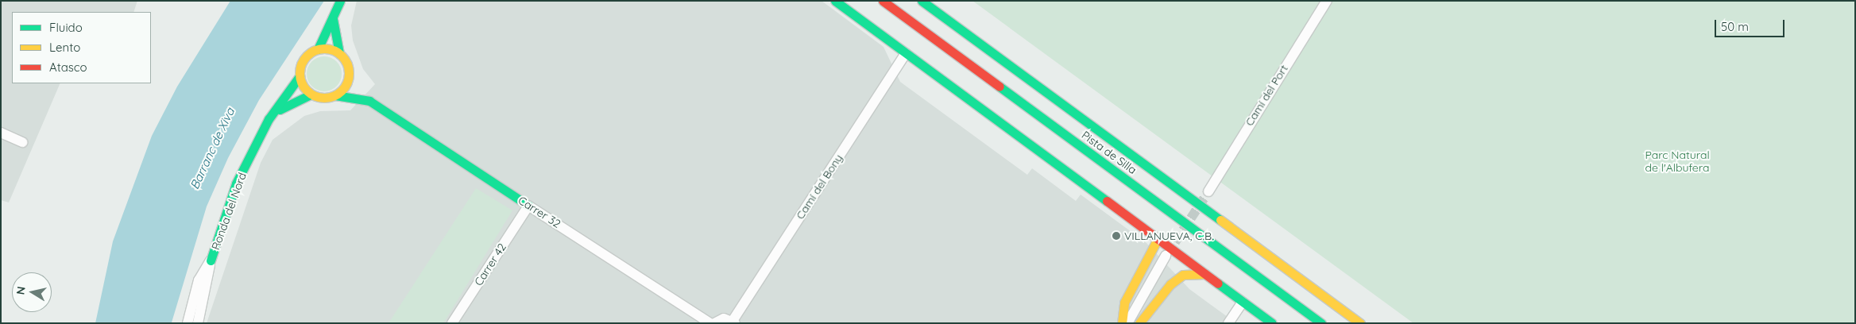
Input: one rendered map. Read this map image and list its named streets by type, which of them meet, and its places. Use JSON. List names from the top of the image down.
{
  "streets": {
    "main road": ["Pista de Silla", "Ronda del Nord", "Carrer 32"],
    "street": ["Camí del Port", "Camí del Bony", "Carrer 42"]
  },
  "crossings": [
    ["Ronda del Nord", "Carrer 32"],
    ["Carrer 32", "Carrer 42"]
  ],
  "water": ["Barranc de Xiva"],
  "parks": ["Parc Natural de l'Albufera"],
  "places": ["VILLANUEVA, C.B."],
  "legend": ["Fluido", "Lento", "Atasco"],
  "scale_bar": "50 m",
  "north": "left"
}
